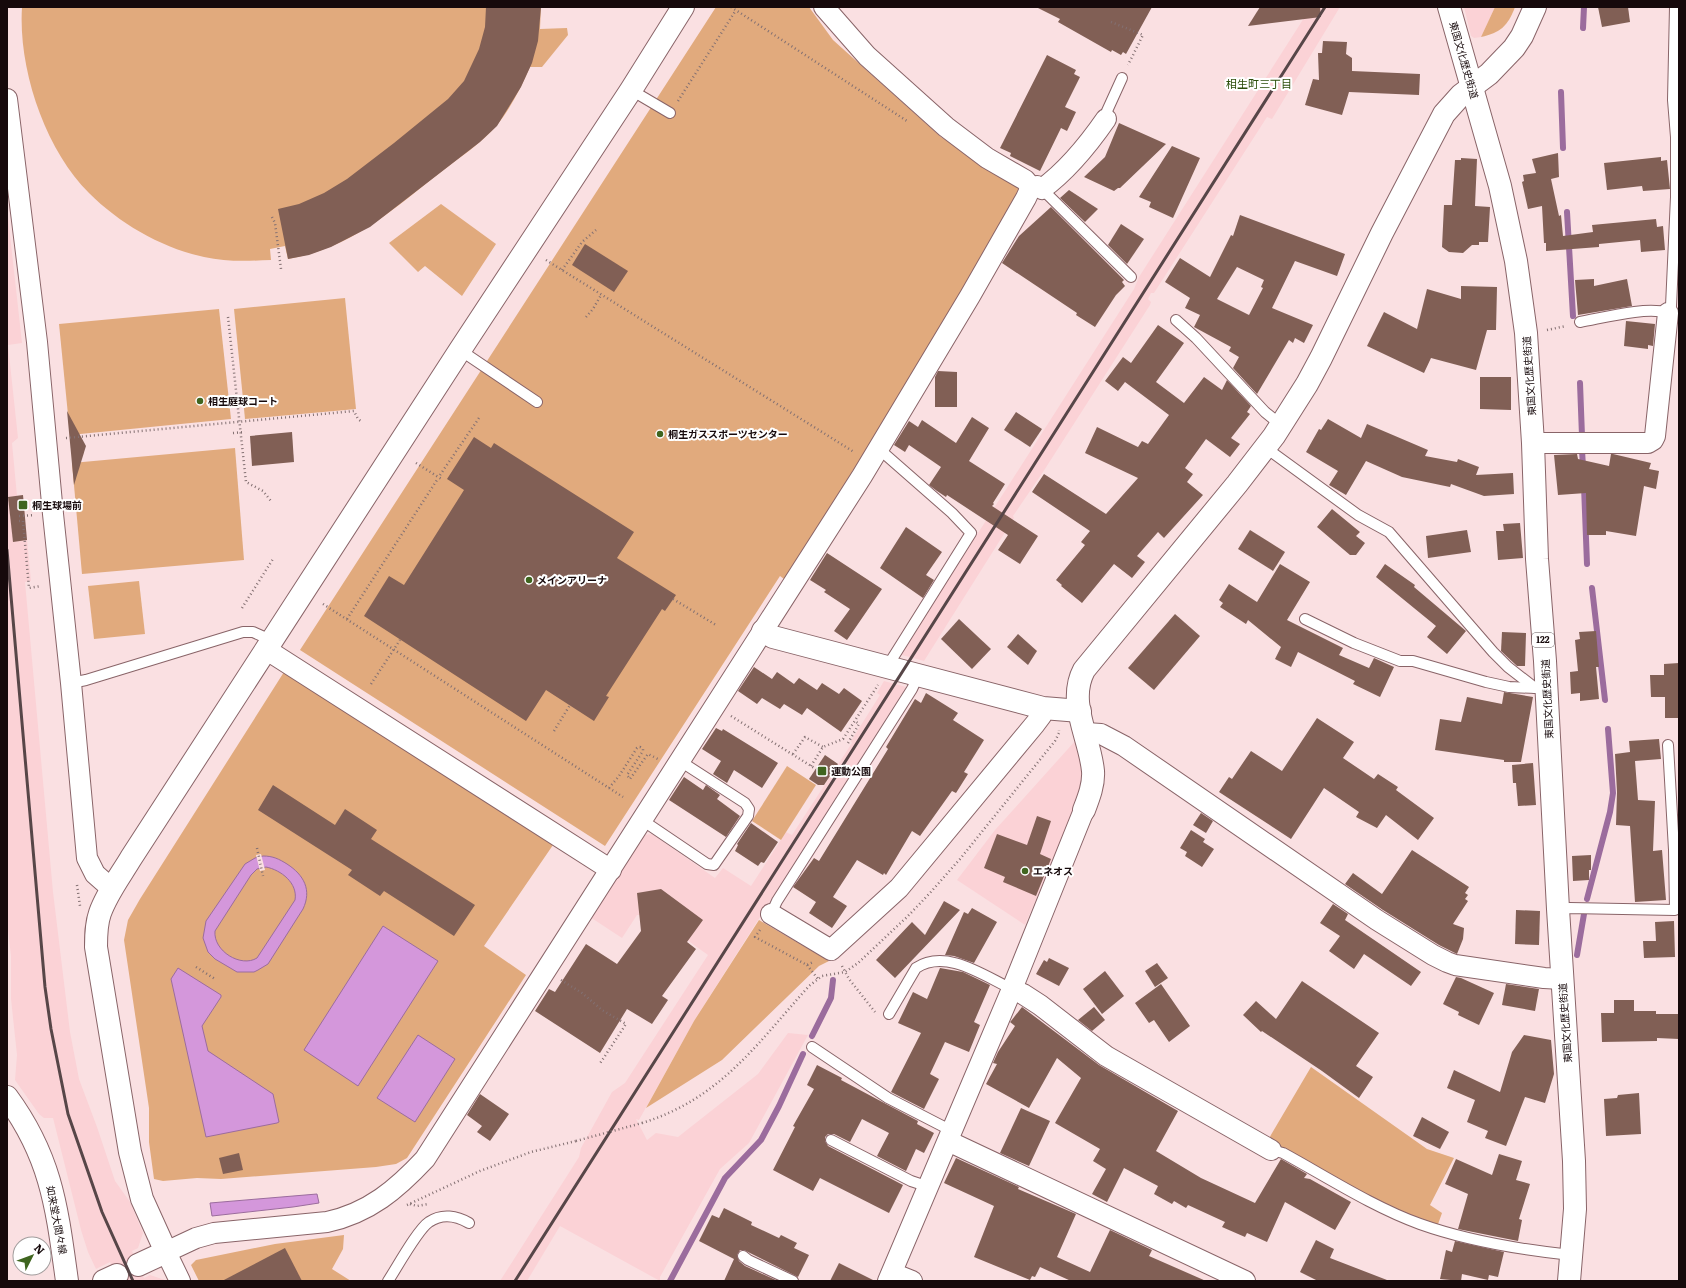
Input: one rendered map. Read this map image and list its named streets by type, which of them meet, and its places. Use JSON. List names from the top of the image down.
{
  "streets": {
    "main road": ["東国文化歴史街道", "122", "如来堂大間々線"]
  },
  "districts": ["相生町三丁目"],
  "places": {
    "other": [
      "相生庭球コート",
      "桐生ガススポーツセンター",
      "メインアリーナ",
      "エネオス"
    ],
    "transit": ["桐生球場前", "運動公園"]
  },
  "north": "top right"
}
